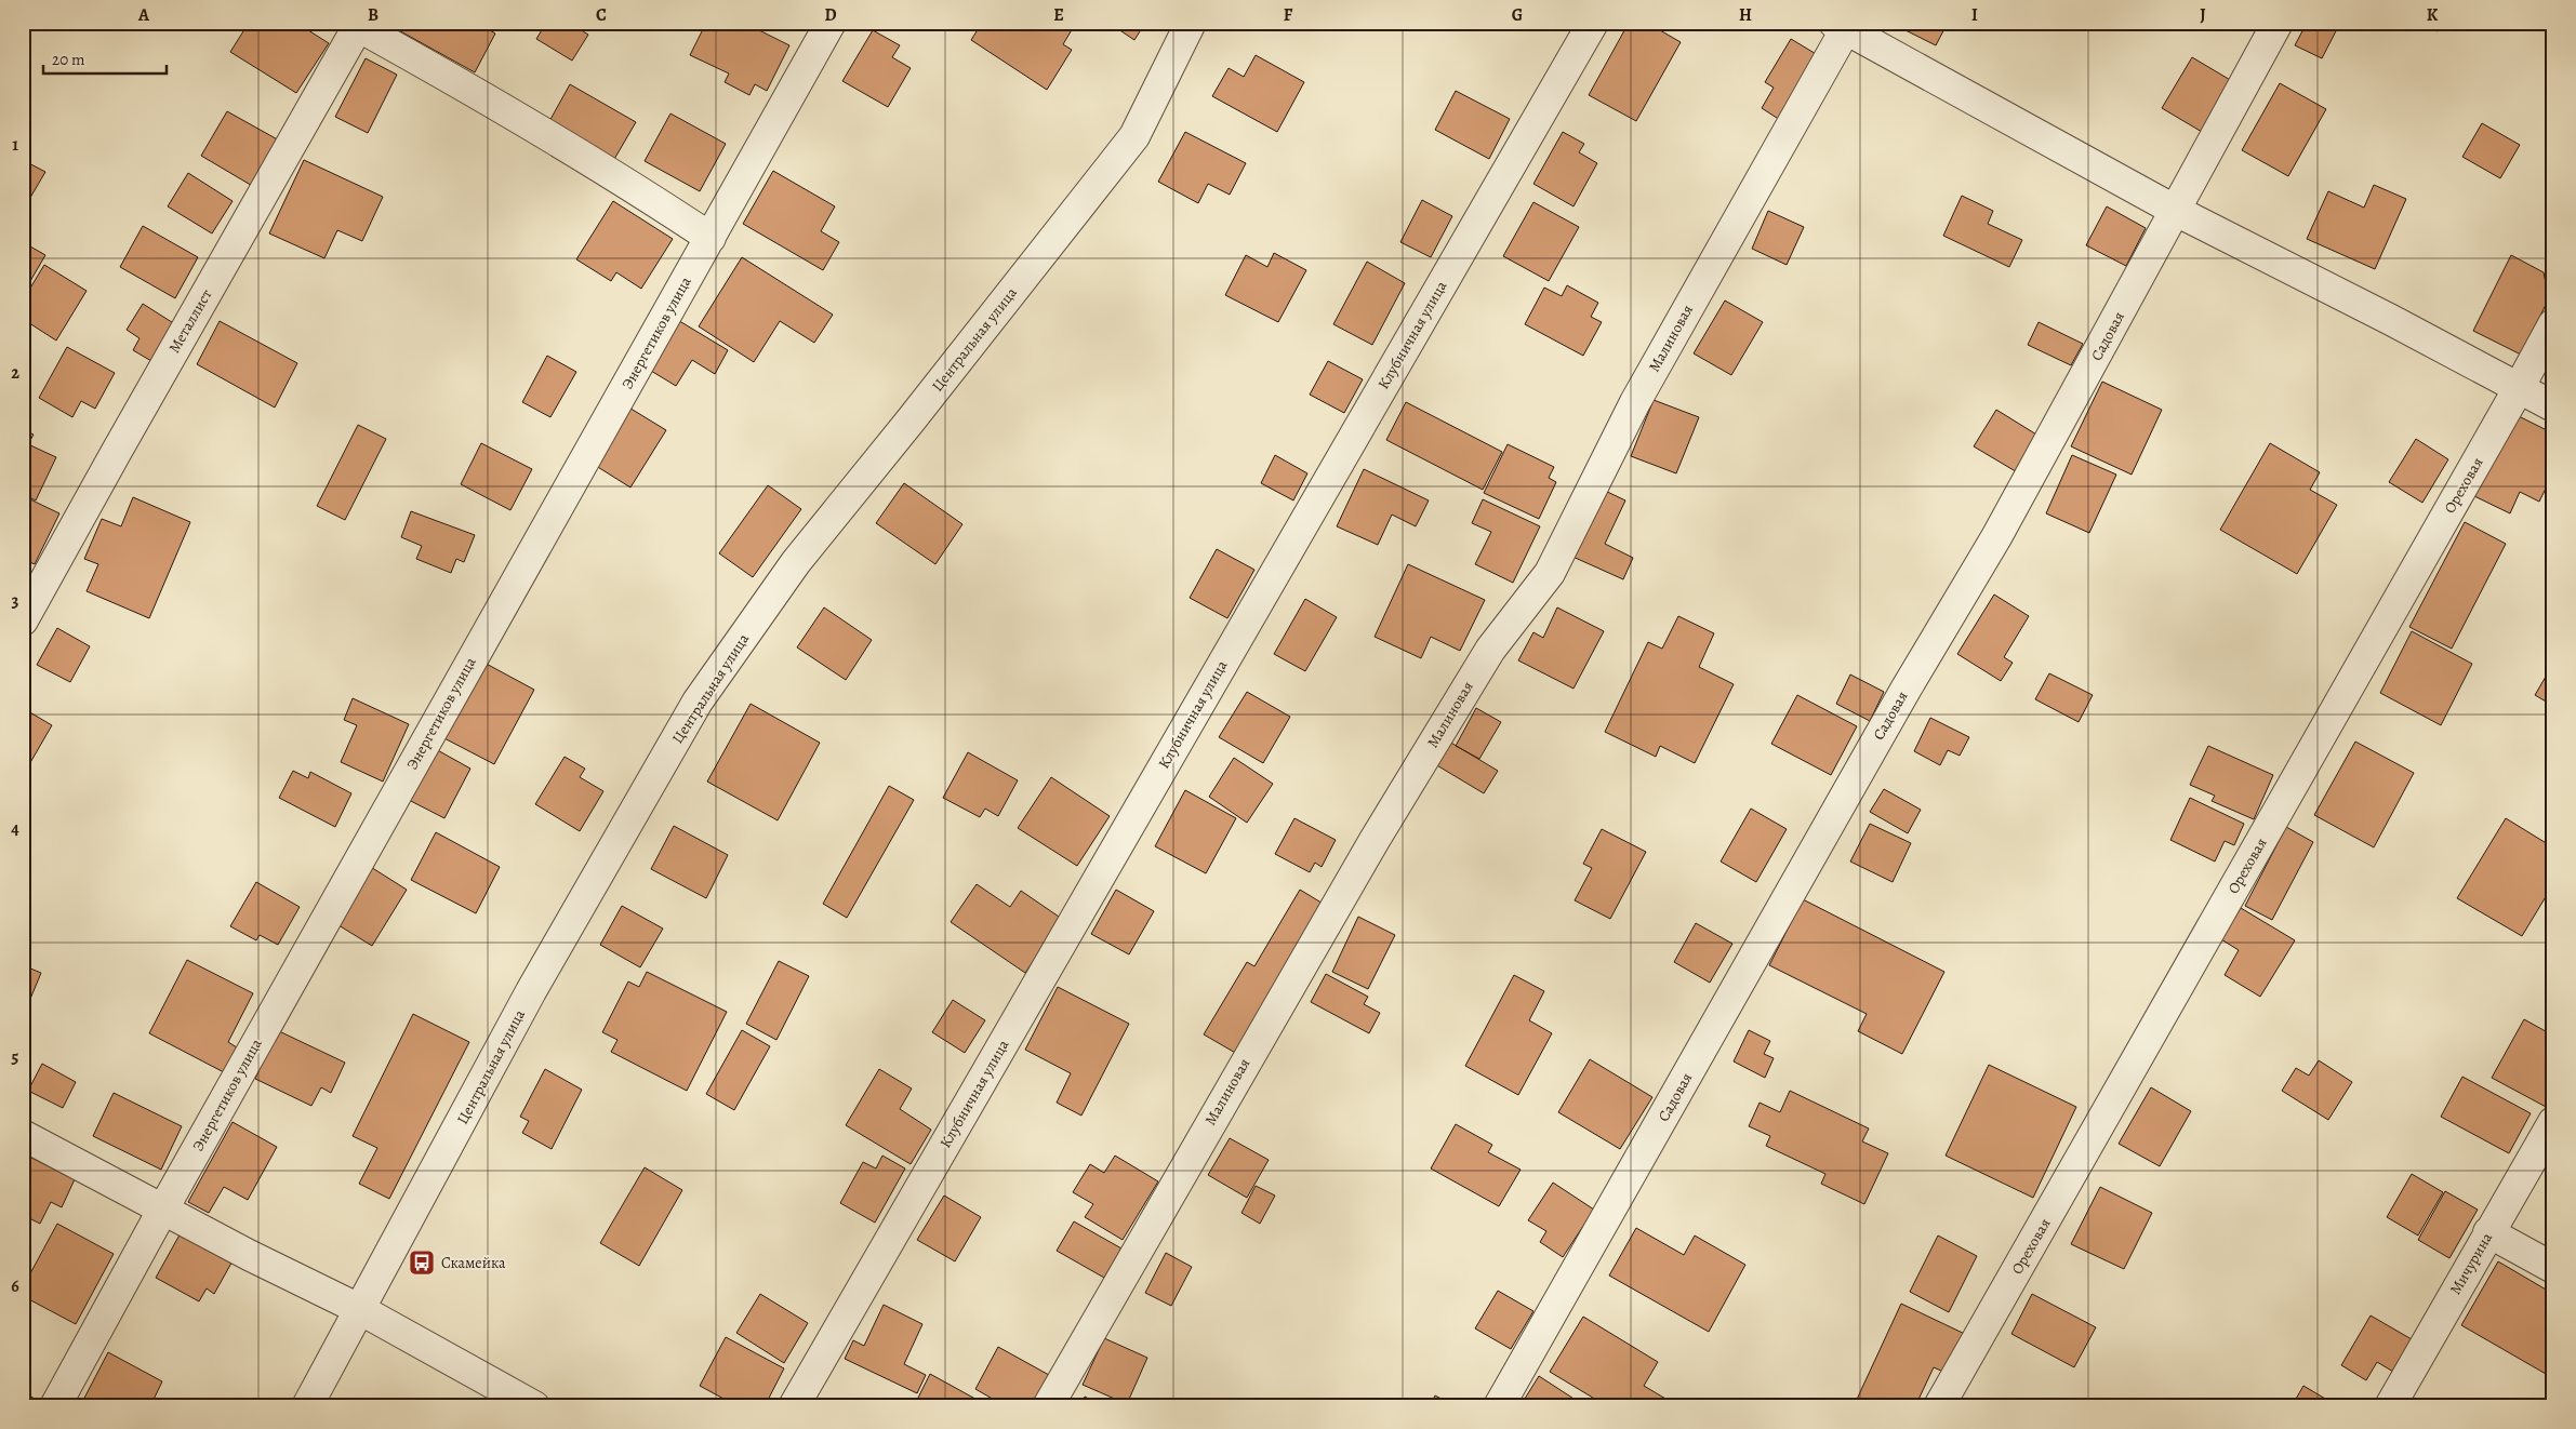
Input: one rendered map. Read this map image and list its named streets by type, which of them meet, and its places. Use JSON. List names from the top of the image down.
{
  "streets": {
    "street": [
      "Металлист",
      "Энергетиков улица",
      "Клубничная улица",
      "Садовая",
      "Малиновая",
      "Центральная улица",
      "Ореховая",
      "Мичурина"
    ]
  },
  "places": {
    "bus stop": ["Скамейка"]
  },
  "scale_bar": "20 m",
  "grid": {
    "columns": [
      "A",
      "B",
      "C",
      "D",
      "E",
      "F",
      "G",
      "H",
      "I",
      "J",
      "K"
    ],
    "rows": [
      "1",
      "2",
      "3",
      "4",
      "5",
      "6"
    ]
  }
}
